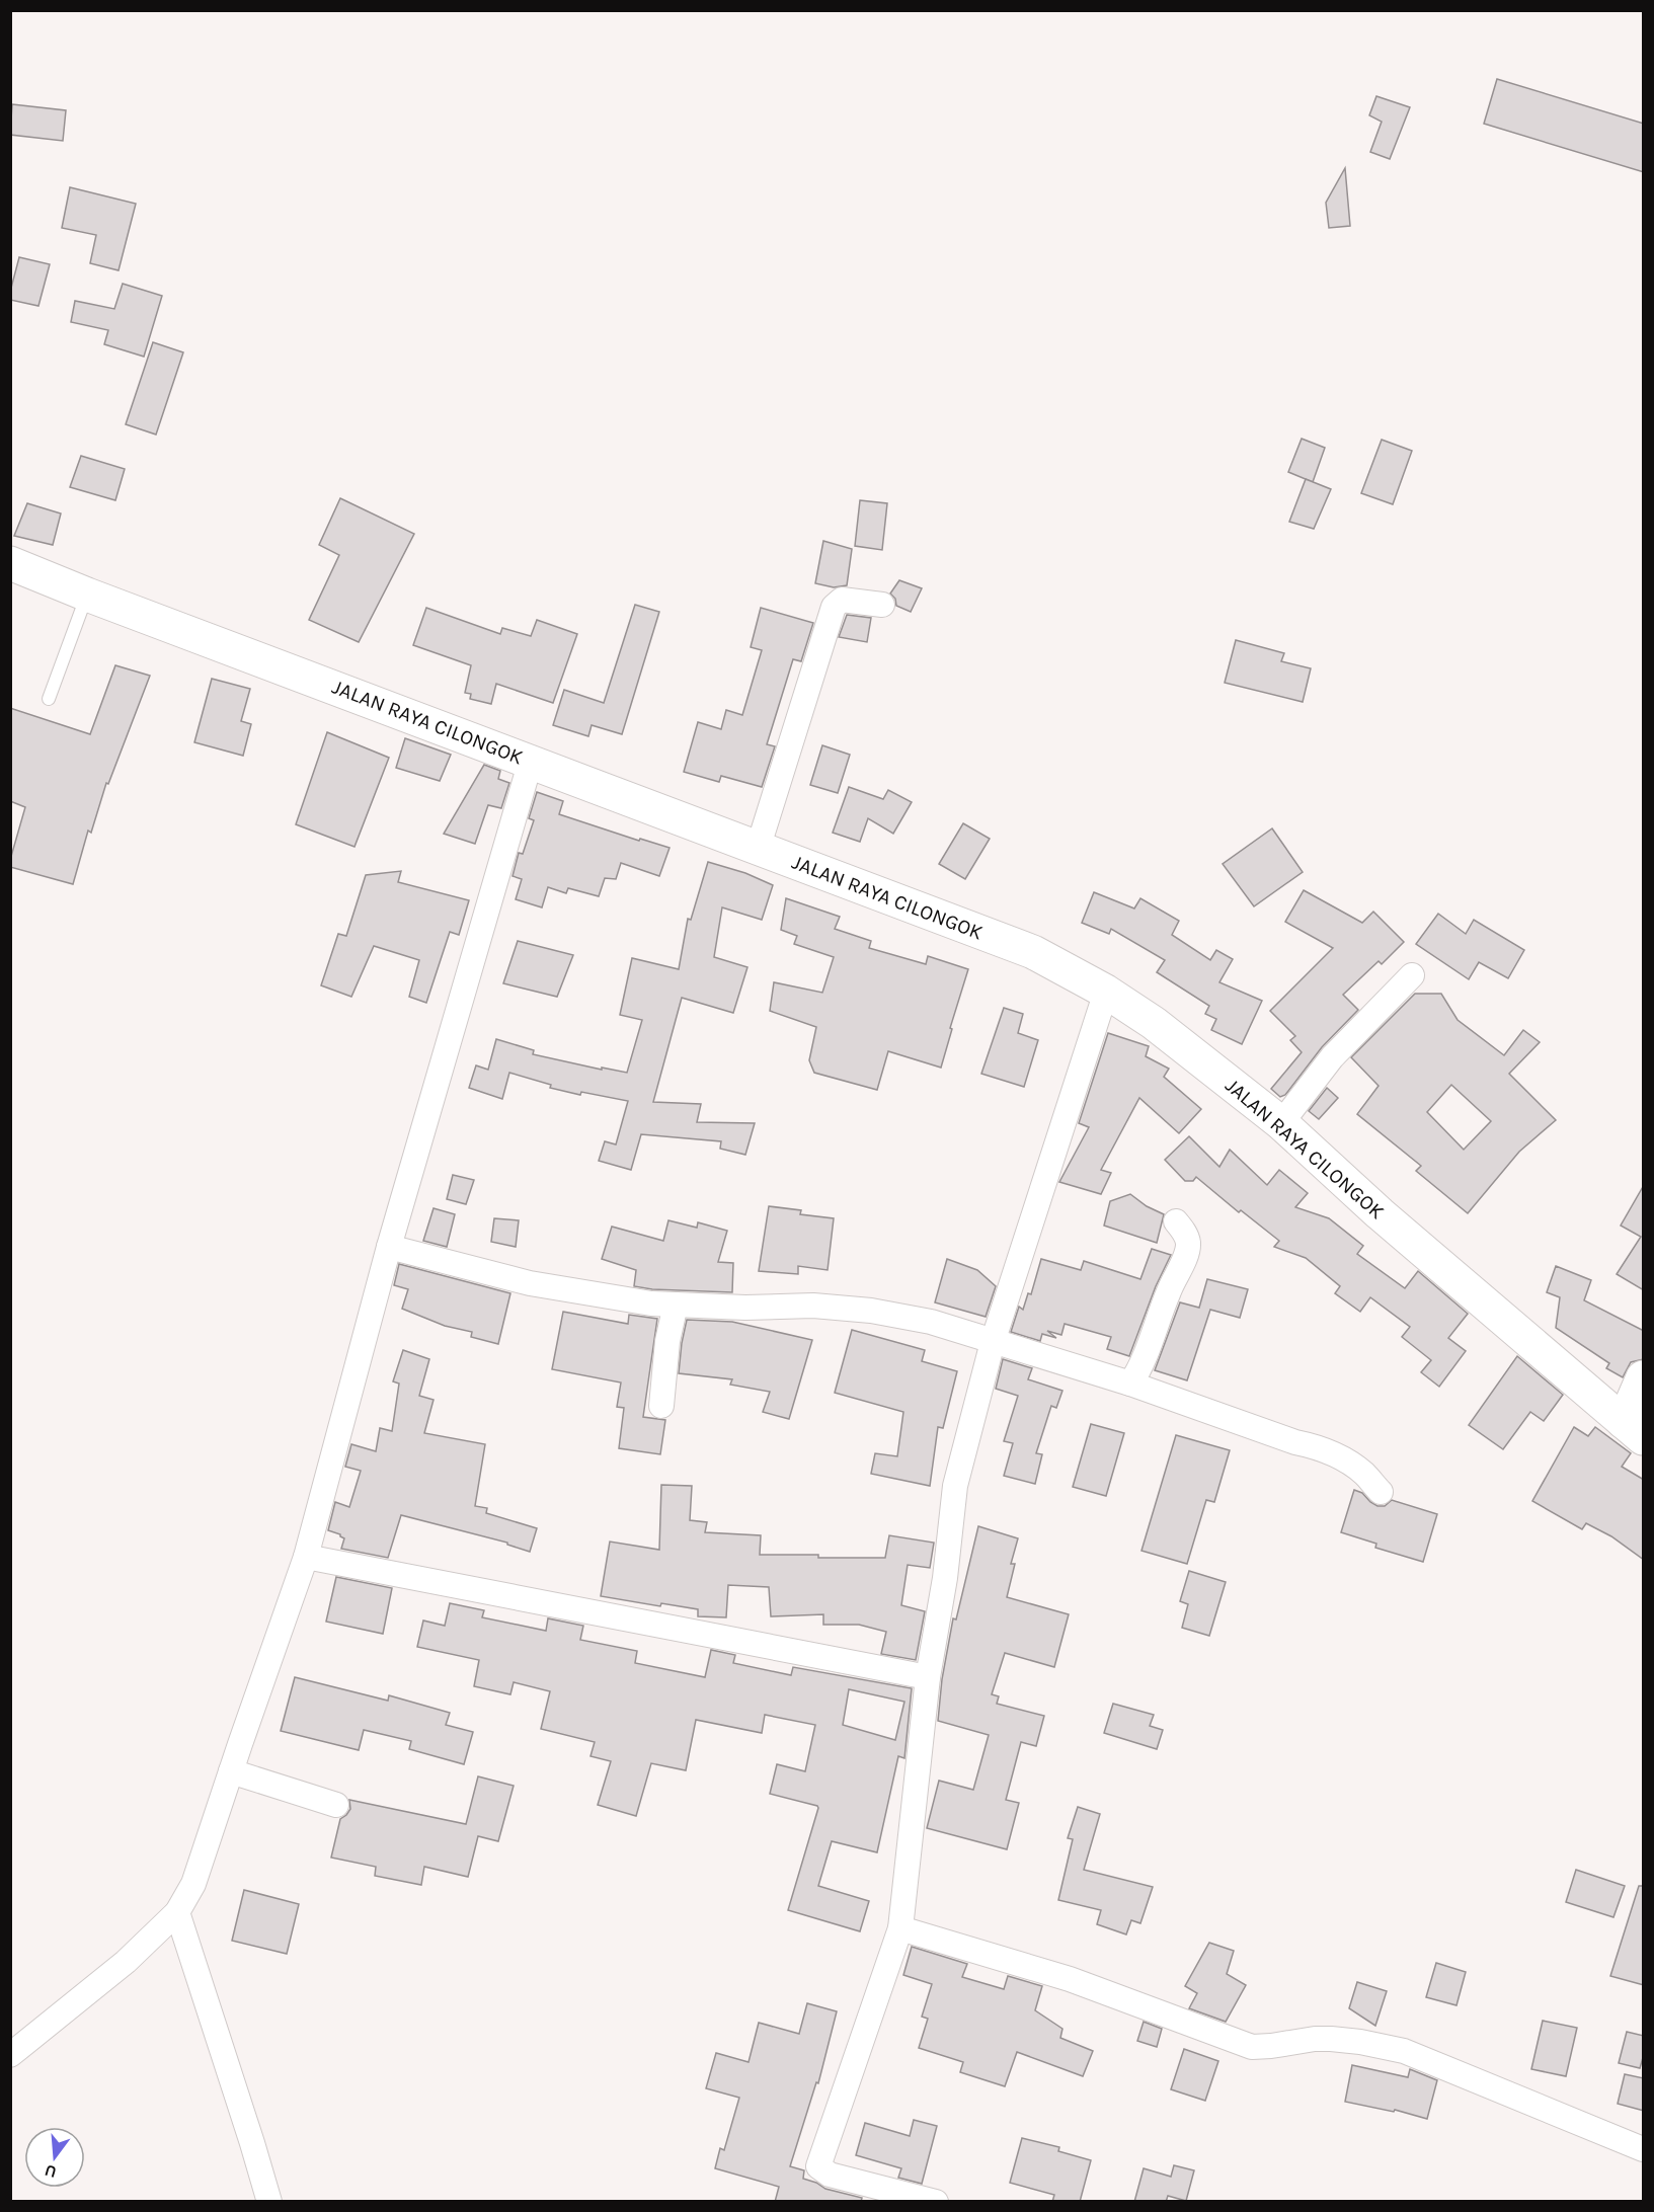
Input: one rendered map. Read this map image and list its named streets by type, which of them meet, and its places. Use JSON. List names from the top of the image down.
{
  "streets": {
    "main road": ["JALAN RAYA CILONGOK"]
  },
  "north": "bottom"
}
